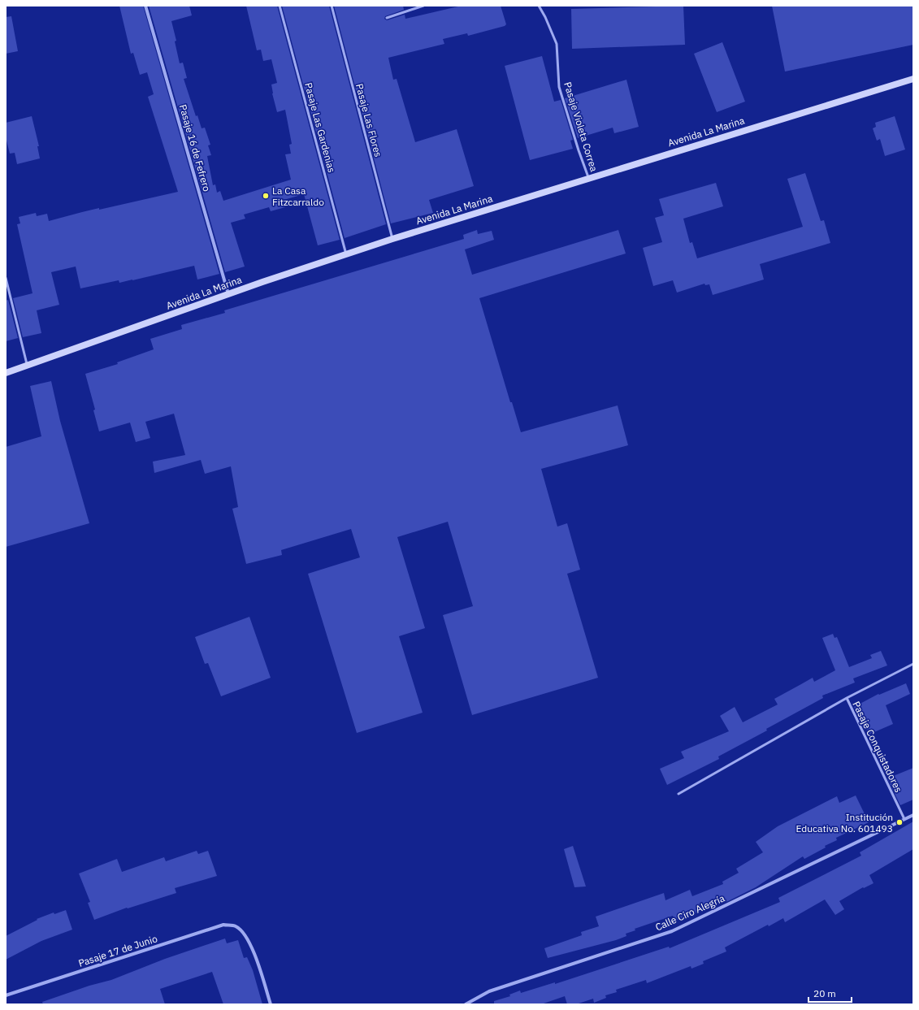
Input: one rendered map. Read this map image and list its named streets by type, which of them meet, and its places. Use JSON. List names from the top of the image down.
{
  "streets": {
    "main road": ["Avenida La Marina"],
    "street": ["Pasaje 16 de Fefrero", "Calle Ciro Alegría", "Pasaje 17 de Junio"],
    "lane": [
      "Pasaje Las Flores",
      "Pasaje Violeta Correa",
      "Pasaje Las Gardenias",
      "Pasaje Conquistadores"
    ]
  },
  "crossings": [
    ["Pasaje Las Flores", "Avenida La Marina"],
    ["Pasaje Violeta Correa", "Avenida La Marina"],
    ["Pasaje Las Gardenias", "Avenida La Marina"],
    ["Avenida La Marina", "Pasaje 16 de Fefrero"],
    ["Pasaje Conquistadores", "Calle Ciro Alegría"]
  ],
  "places": ["La Casa Fitzcarraldo", "Institución Educativa No. 601493"],
  "scale_bar": "20 m"
}
